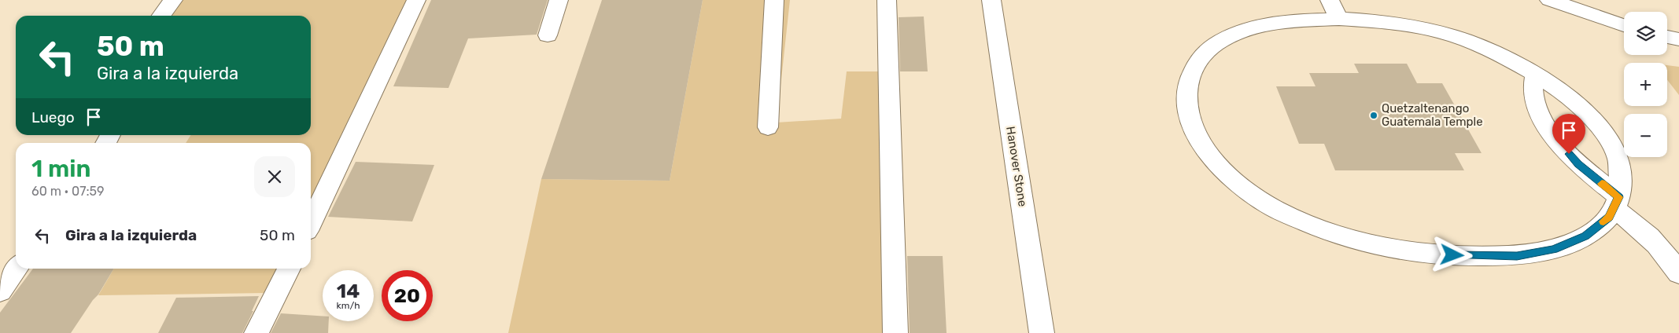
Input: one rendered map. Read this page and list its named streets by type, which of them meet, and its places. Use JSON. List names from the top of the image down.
{
  "streets": {
    "street": ["Hanover Stone"]
  },
  "places": ["Quetzaltenango Guatemala Temple"],
  "page": {
    "map_buttons": ["+", "−"],
    "turn": ["50 m", "Gira a la izquierda"],
    "then": "Luego",
    "heading": ["1 min", "60 m · 07:59"],
    "list": [
      {
        "name": "Gira a la izquierda",
        "value": "50 m"
      }
    ],
    "speed": "14 km/h",
    "limit": "20"
  }
}
